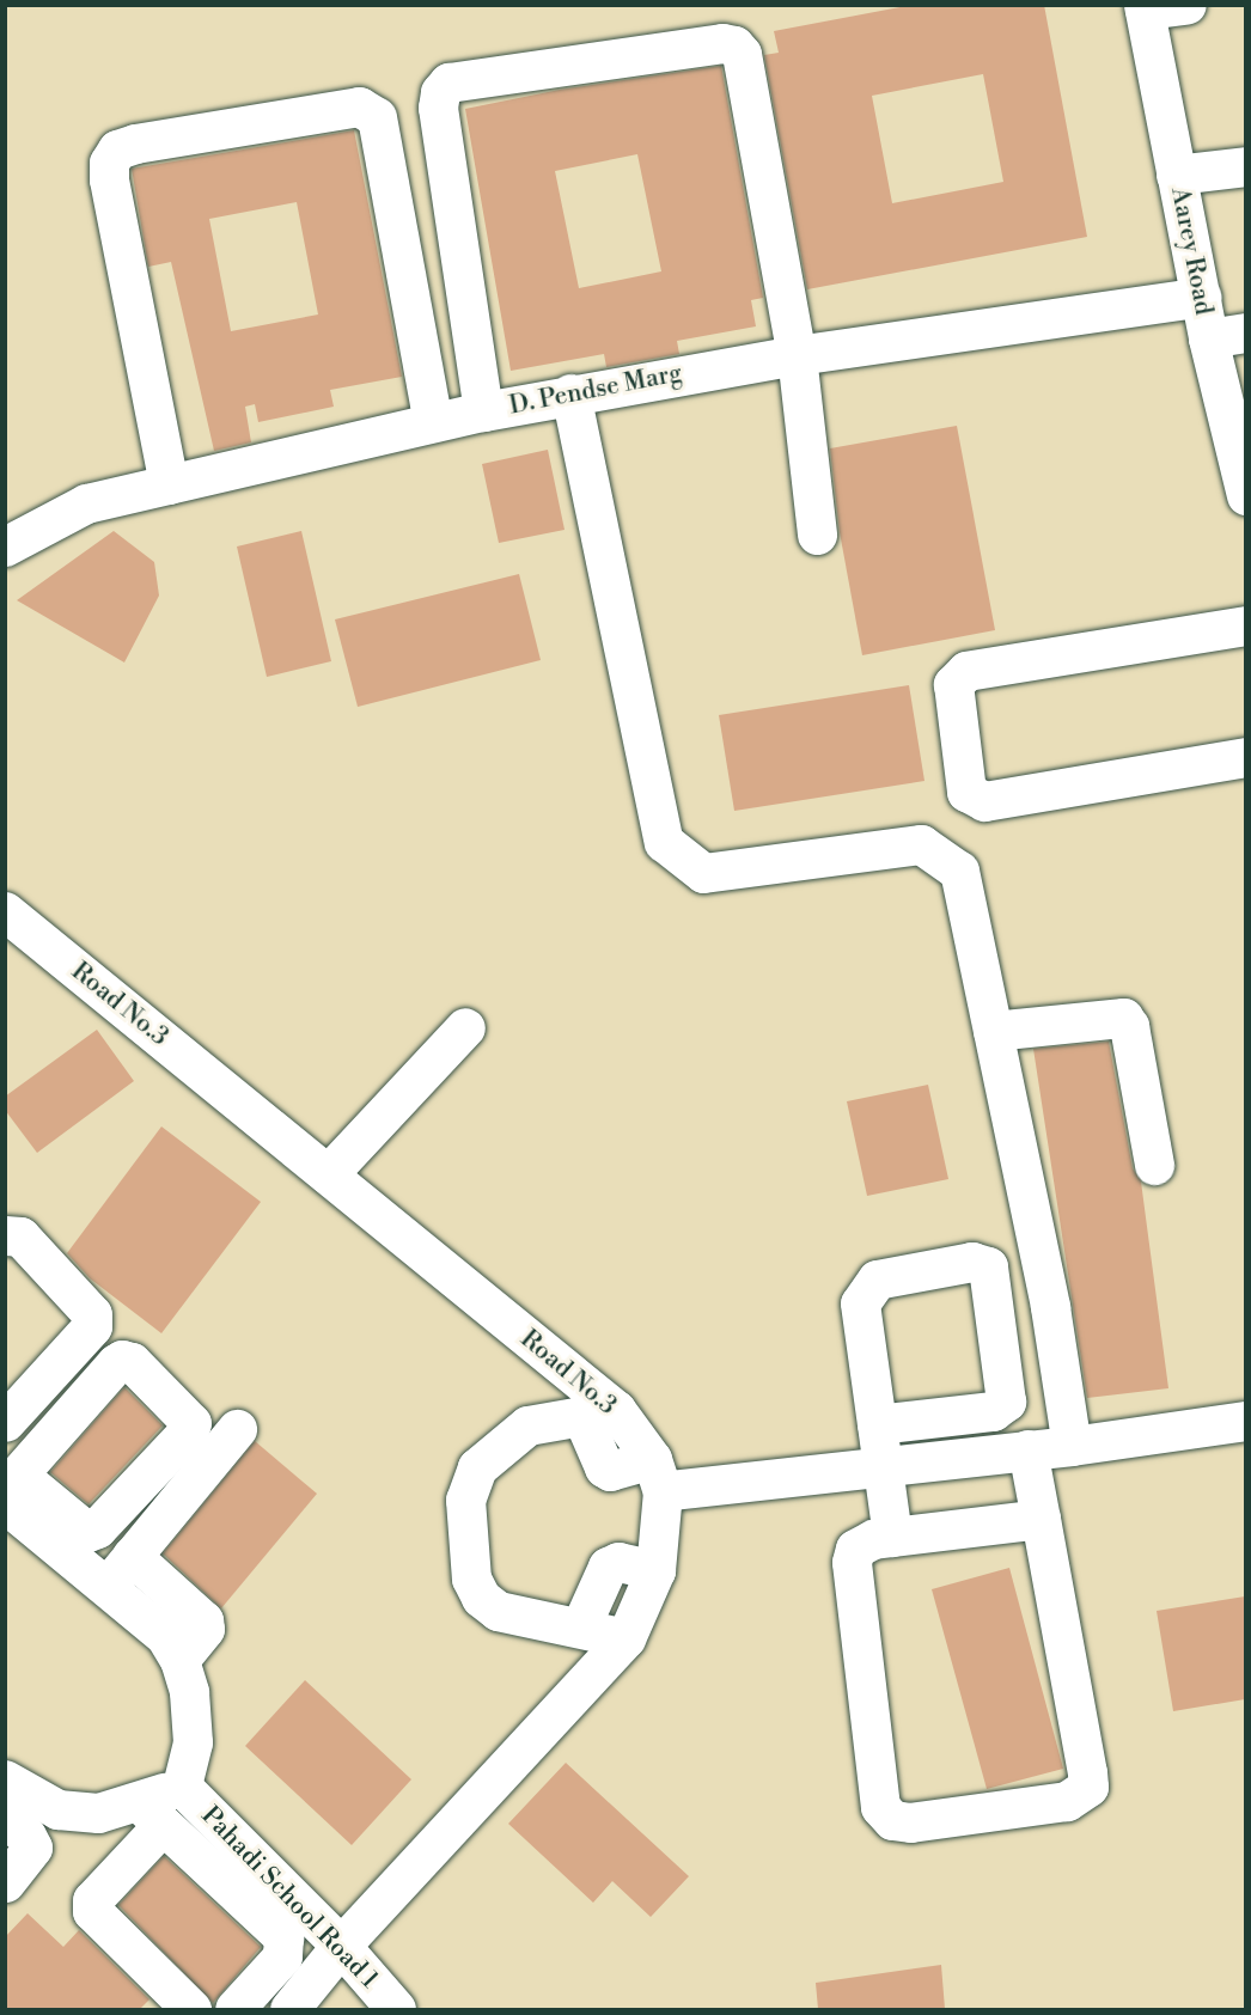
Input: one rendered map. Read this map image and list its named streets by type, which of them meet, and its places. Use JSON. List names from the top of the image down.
{
  "streets": {
    "street": [
      "Aarey Road",
      "D. Pendse Marg",
      "Road No.3",
      "Pahadi School Road 1"
    ]
  },
  "crossings": [
    ["Aarey Road", "D. Pendse Marg"]
  ]
}
